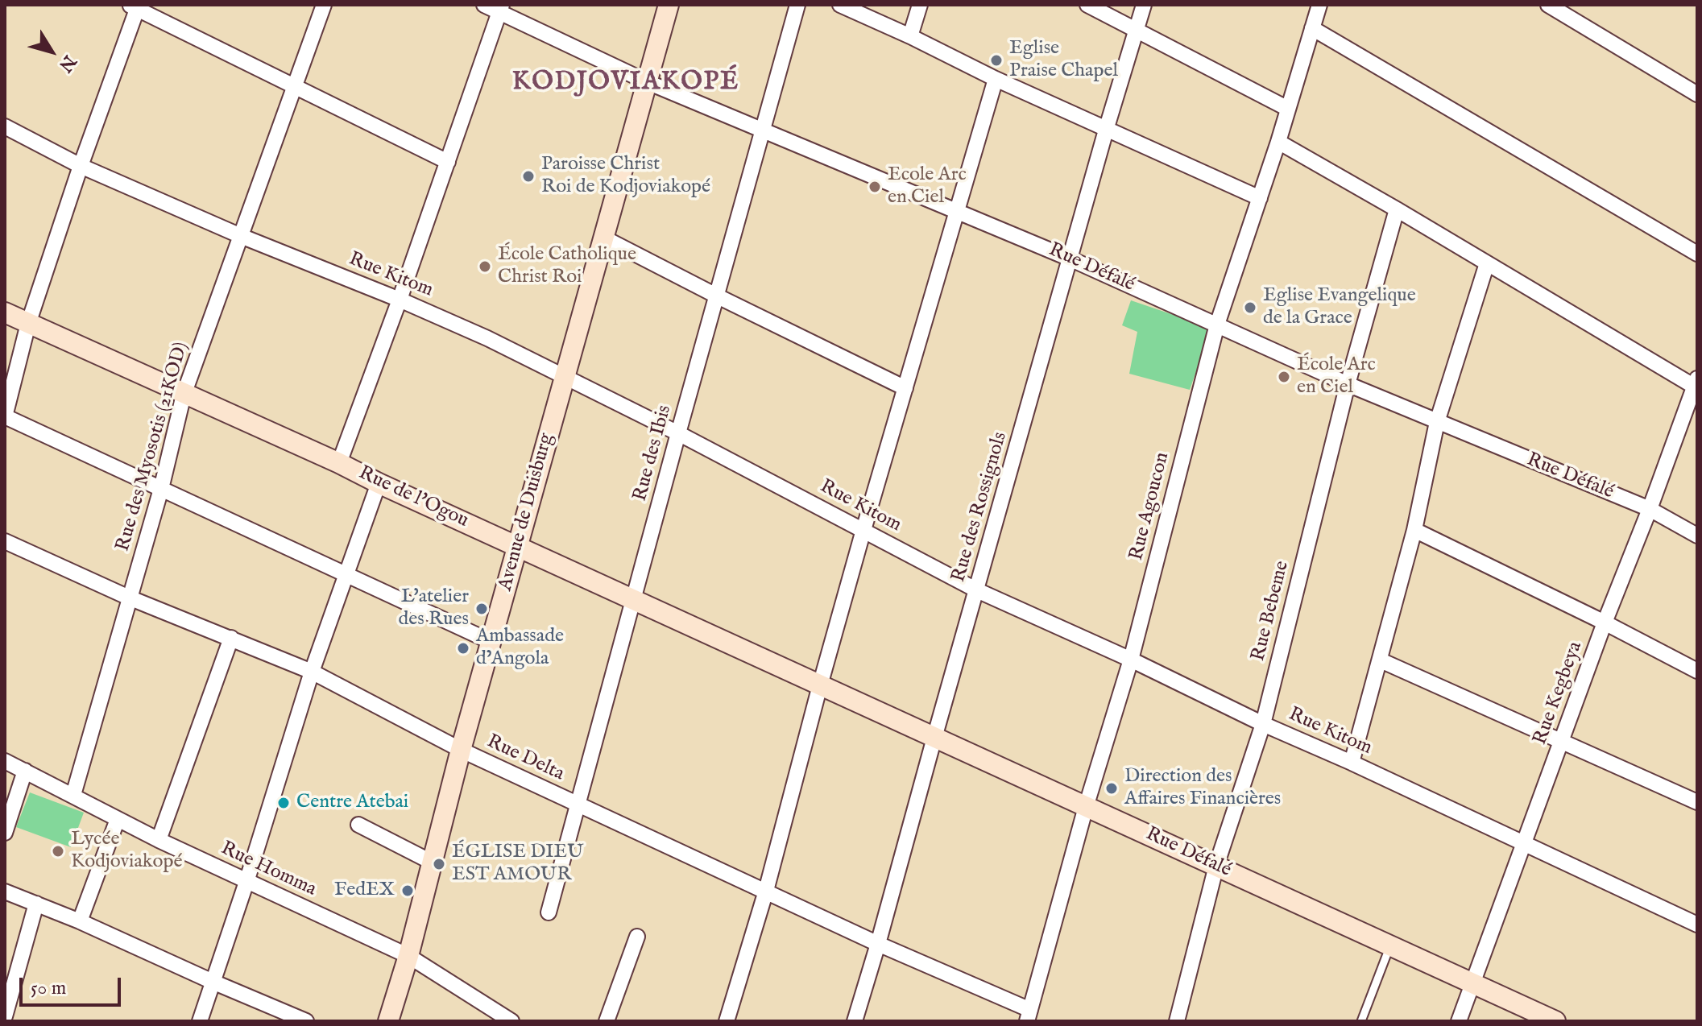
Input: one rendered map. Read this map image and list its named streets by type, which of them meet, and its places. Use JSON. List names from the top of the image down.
{
  "streets": {
    "street": [
      "Rue Défalé",
      "Rue Kitom",
      "Rue des Myosotis (21KOD)",
      "Rue des Ibis",
      "Rue de l'Ogou",
      "Rue Agoucon",
      "Rue des Rossignols",
      "Avenue de Duisburg",
      "Rue Bebeme",
      "Rue Kegbeya",
      "Rue Delta",
      "Rue Homma"
    ]
  },
  "crossings": [
    ["Rue Défalé", "Rue des Ibis"],
    ["Rue Défalé", "Rue de l'Ogou"],
    ["Rue Défalé", "Rue Agoucon"],
    ["Rue Défalé", "Rue des Rossignols"],
    ["Rue Défalé", "Avenue de Duisburg"],
    ["Rue Défalé", "Rue Bebeme"],
    ["Rue Défalé", "Rue Kegbeya"],
    ["Rue Kitom", "Rue des Myosotis (21KOD)"],
    ["Rue Kitom", "Rue des Ibis"],
    ["Rue Kitom", "Rue Agoucon"],
    ["Rue Kitom", "Rue des Rossignols"],
    ["Rue Kitom", "Avenue de Duisburg"],
    ["Rue Kitom", "Rue Bebeme"],
    ["Rue Kitom", "Rue Kegbeya"],
    ["Rue des Myosotis (21KOD)", "Rue de l'Ogou"],
    ["Rue des Myosotis (21KOD)", "Rue Delta"],
    ["Rue des Myosotis (21KOD)", "Rue Homma"],
    ["Rue des Ibis", "Rue de l'Ogou"],
    ["Rue des Ibis", "Rue Delta"],
    ["Rue de l'Ogou", "Avenue de Duisburg"],
    ["Rue Agoucon", "Rue Delta"],
    ["Rue des Rossignols", "Rue Delta"],
    ["Avenue de Duisburg", "Rue Delta"],
    ["Avenue de Duisburg", "Rue Homma"]
  ],
  "districts": ["KODJOVIAKOPÉ"],
  "places": [
    "Eglise Praise Chapel",
    "Paroisse Christ Roi de Kodjoviakopé",
    "Ecole Arc en Ciel",
    "École Catholique Christ Roi",
    "Eglise Evangelique de la Grace",
    "École Arc en Ciel",
    "L'atelier des Rues",
    "Ambassade d’Angola",
    "Direction des Affaires Financières",
    "Centre Atebai",
    "Lycée Kodjoviakopé",
    "ÉGLISE DIEU EST AMOUR",
    "FedEX"
  ],
  "scale_bar": "50 m",
  "north": "bottom right"
}
